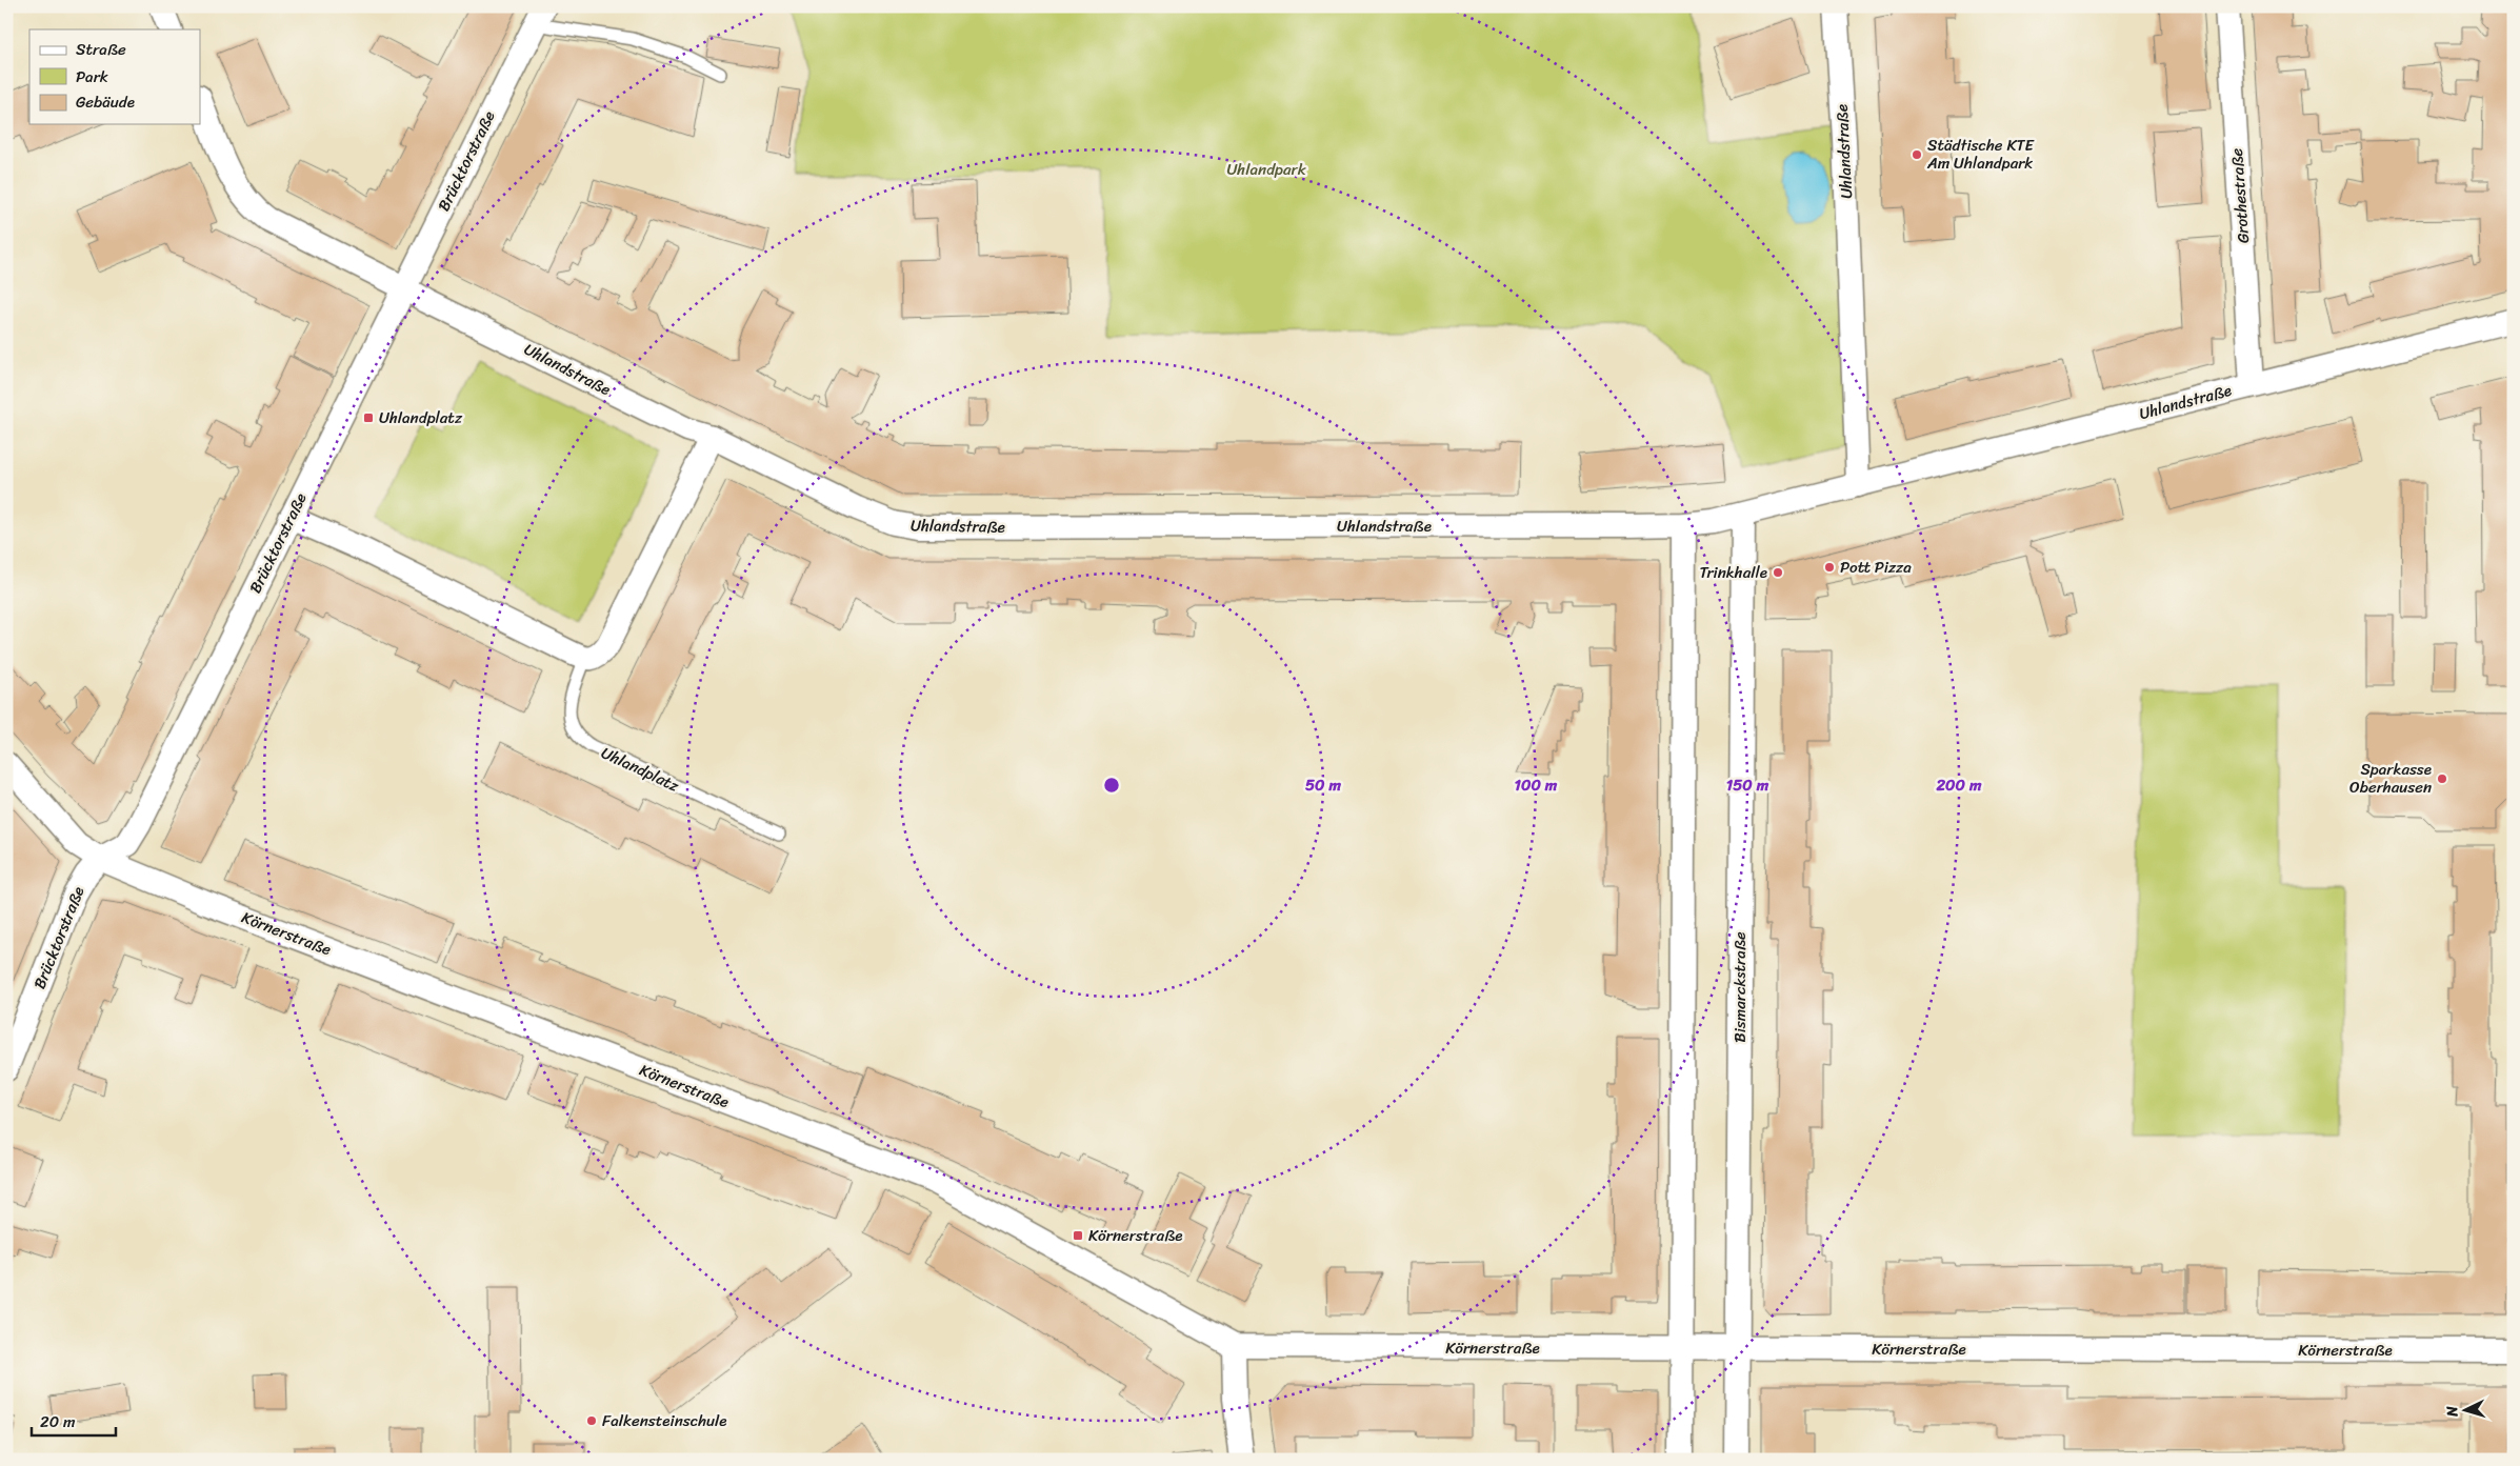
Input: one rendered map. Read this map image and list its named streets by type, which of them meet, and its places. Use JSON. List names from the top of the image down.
{
  "streets": {
    "street": [
      "Uhlandstraße",
      "Brücktorstraße",
      "Grothestraße",
      "Körnerstraße",
      "Bismarckstraße"
    ],
    "lane": ["Uhlandplatz"]
  },
  "crossings": [
    ["Uhlandstraße", "Brücktorstraße"],
    ["Uhlandstraße", "Grothestraße"],
    ["Uhlandstraße", "Bismarckstraße"],
    ["Brücktorstraße", "Körnerstraße"],
    ["Körnerstraße", "Bismarckstraße"]
  ],
  "parks": ["Uhlandpark"],
  "places": {
    "other": [
      "Städtische KTE Am Uhlandpark",
      "Pott Pizza",
      "Trinkhalle",
      "Sparkasse Oberhausen",
      "Falkensteinschule"
    ],
    "transit": ["Uhlandplatz", "Körnerstraße"]
  },
  "legend": ["Straße", "Park", "Gebäude"],
  "scale_bar": "20 m",
  "north": "left",
  "rings": [
    "50 m",
    "100 m",
    "150 m",
    "200 m"
  ]
}
